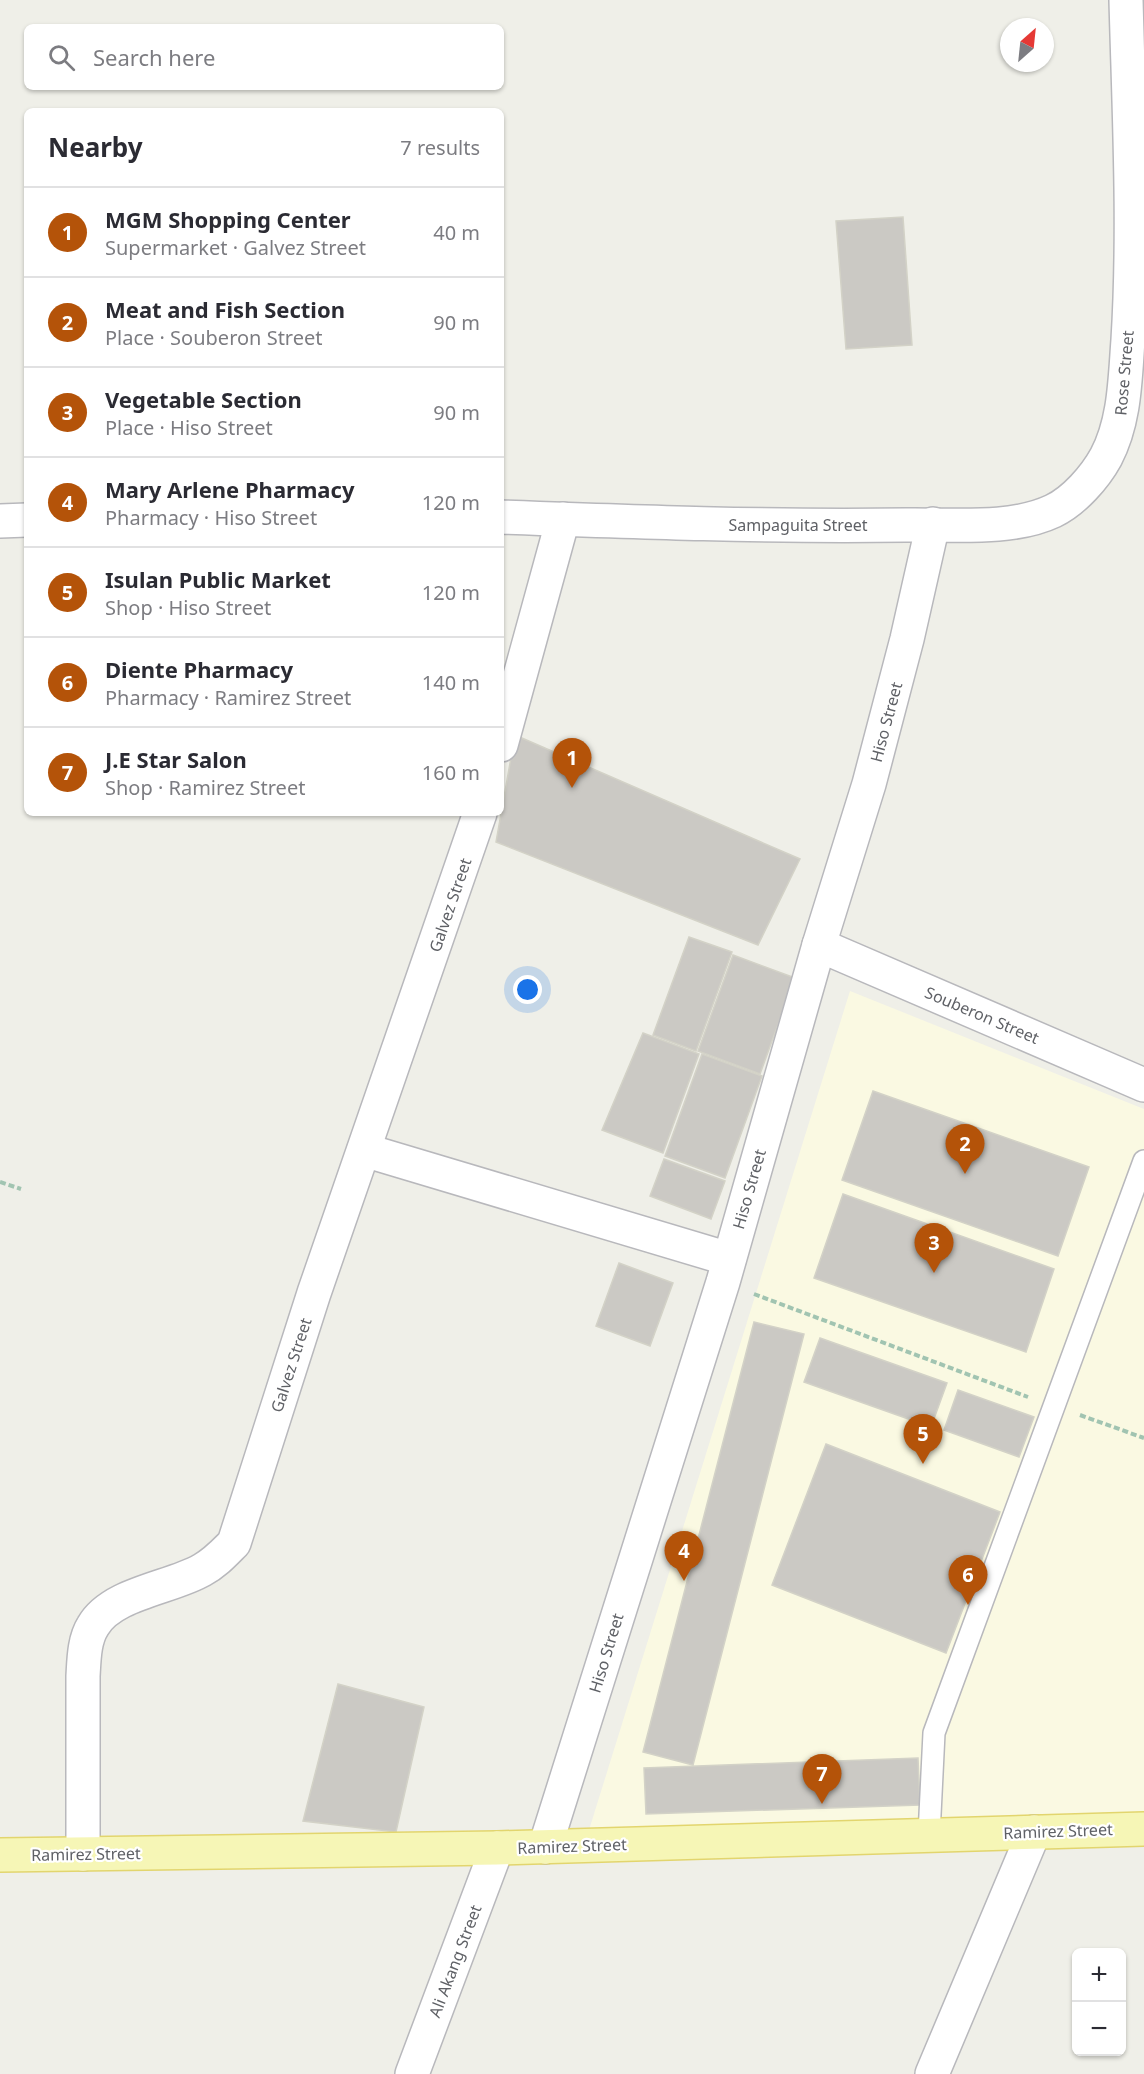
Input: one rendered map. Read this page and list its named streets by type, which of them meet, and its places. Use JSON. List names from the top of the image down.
{
  "streets": {
    "main road": ["Ramirez Street"],
    "street": [
      "Rose Street",
      "Sampaguita Street",
      "Hiso Street",
      "Galvez Street",
      "Souberon Street",
      "Ali Akang Street"
    ]
  },
  "crossings": [
    ["Rose Street", "Sampaguita Street"],
    ["Sampaguita Street", "Hiso Street"],
    ["Hiso Street", "Souberon Street"],
    ["Hiso Street", "Ramirez Street"],
    ["Galvez Street", "Ramirez Street"],
    ["Ramirez Street", "Ali Akang Street"]
  ],
  "north": "top right",
  "page": {
    "search": "Search here",
    "heading": ["Nearby", "7 results"],
    "list": [
      {
        "mark": "1",
        "name": "MGM Shopping Center",
        "note": "Supermarket · Galvez Street",
        "value": "40 m"
      },
      {
        "mark": "2",
        "name": "Meat and Fish Section",
        "note": "Place · Souberon Street",
        "value": "90 m"
      },
      {
        "mark": "3",
        "name": "Vegetable Section",
        "note": "Place · Hiso Street",
        "value": "90 m"
      },
      {
        "mark": "4",
        "name": "Mary Arlene Pharmacy",
        "note": "Pharmacy · Hiso Street",
        "value": "120 m"
      },
      {
        "mark": "5",
        "name": "Isulan Public Market",
        "note": "Shop · Hiso Street",
        "value": "120 m"
      },
      {
        "mark": "6",
        "name": "Diente Pharmacy",
        "note": "Pharmacy · Ramirez Street",
        "value": "140 m"
      },
      {
        "mark": "7",
        "name": "J.E Star Salon",
        "note": "Shop · Ramirez Street",
        "value": "160 m"
      }
    ],
    "pins": [
      "1",
      "2",
      "3",
      "5",
      "4",
      "6",
      "7"
    ],
    "map_buttons": ["+", "−"]
  }
}
